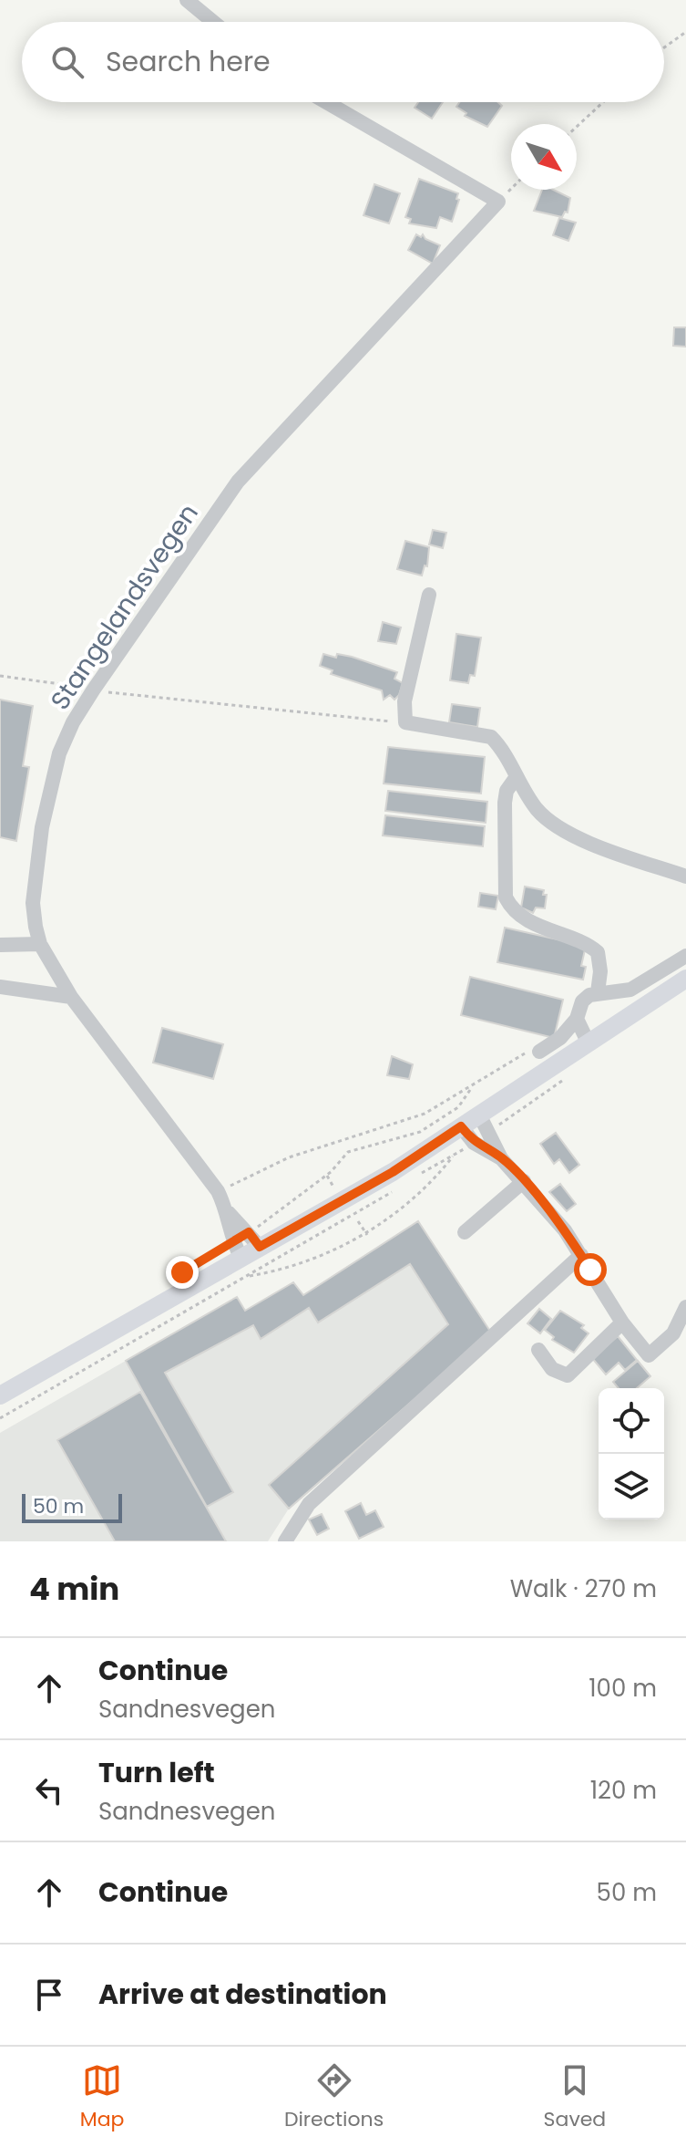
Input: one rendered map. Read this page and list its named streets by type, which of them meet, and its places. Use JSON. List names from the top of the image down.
{
  "streets": {
    "street": ["Stangelandsvegen"]
  },
  "scale_bar": "50 m",
  "north": "bottom right",
  "page": {
    "search": "Search here",
    "scale": "50 m",
    "heading": ["4 min", "Walk · 270 m"],
    "list": [
      ["Continue", "Sandnesvegen", "100 m"],
      ["Turn left", "Sandnesvegen", "120 m"],
      ["Continue", "50 m"],
      "Arrive at destination"
    ],
    "nav": ["Map", "Directions", "Saved"]
  }
}
